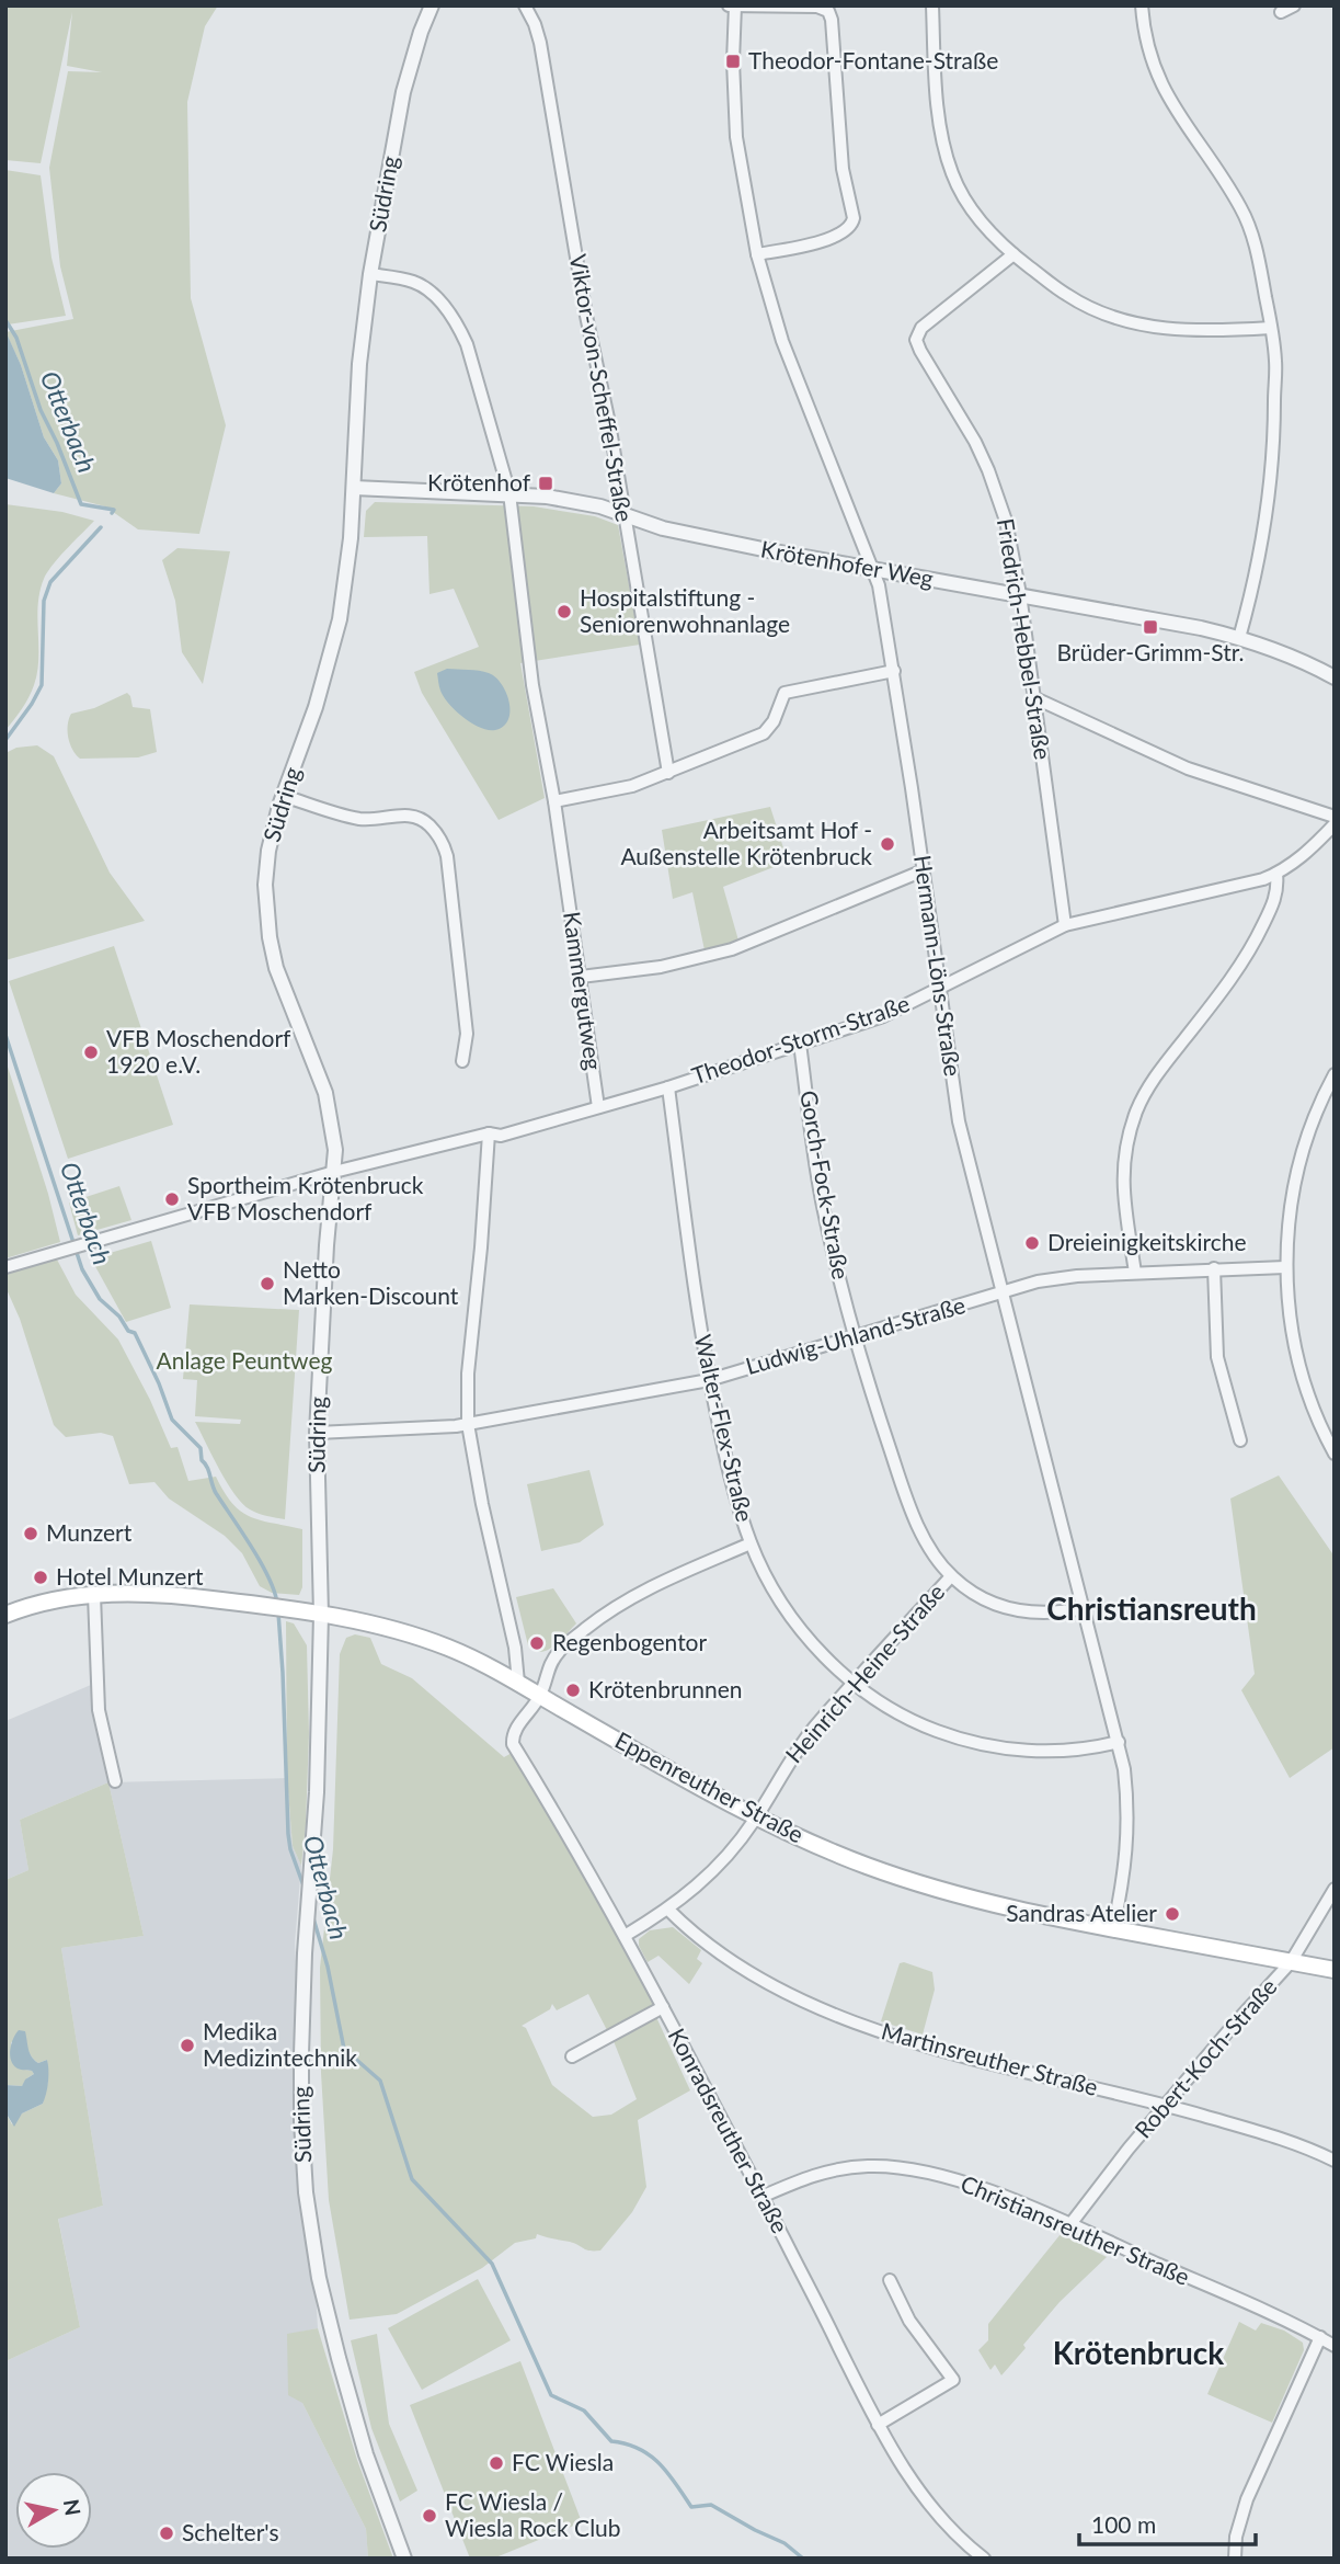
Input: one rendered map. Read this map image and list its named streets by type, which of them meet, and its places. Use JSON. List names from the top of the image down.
{
  "streets": {
    "main road": ["Eppenreuther Straße"],
    "street": [
      "Südring",
      "Viktor-von-Scheffel-Straße",
      "Krötenhofer Weg",
      "Friedrich-Hebbel-Straße",
      "Hermann-Löns-Straße",
      "Kammergutweg",
      "Theodor-Storm-Straße",
      "Gorch-Fock-Straße",
      "Ludwig-Uhland-Straße",
      "Walter-Flex-Straße",
      "Heinrich-Heine-Straße",
      "Robert-Koch-Straße",
      "Martinsreuther Straße",
      "Konradsreuther Straße",
      "Christiansreuther Straße"
    ]
  },
  "crossings": [
    ["Südring", "Krötenhofer Weg"],
    ["Südring", "Kammergutweg"],
    ["Südring", "Ludwig-Uhland-Straße"],
    ["Südring", "Eppenreuther Straße"],
    ["Viktor-von-Scheffel-Straße", "Krötenhofer Weg"],
    ["Krötenhofer Weg", "Friedrich-Hebbel-Straße"],
    ["Krötenhofer Weg", "Hermann-Löns-Straße"],
    ["Krötenhofer Weg", "Kammergutweg"],
    ["Friedrich-Hebbel-Straße", "Theodor-Storm-Straße"],
    ["Hermann-Löns-Straße", "Theodor-Storm-Straße"],
    ["Hermann-Löns-Straße", "Gorch-Fock-Straße"],
    ["Hermann-Löns-Straße", "Ludwig-Uhland-Straße"],
    ["Hermann-Löns-Straße", "Walter-Flex-Straße"],
    ["Hermann-Löns-Straße", "Eppenreuther Straße"],
    ["Kammergutweg", "Theodor-Storm-Straße"],
    ["Theodor-Storm-Straße", "Gorch-Fock-Straße"],
    ["Theodor-Storm-Straße", "Walter-Flex-Straße"],
    ["Gorch-Fock-Straße", "Ludwig-Uhland-Straße"],
    ["Gorch-Fock-Straße", "Heinrich-Heine-Straße"],
    ["Ludwig-Uhland-Straße", "Walter-Flex-Straße"],
    ["Walter-Flex-Straße", "Heinrich-Heine-Straße"],
    ["Heinrich-Heine-Straße", "Eppenreuther Straße"],
    ["Heinrich-Heine-Straße", "Martinsreuther Straße"],
    ["Heinrich-Heine-Straße", "Konradsreuther Straße"],
    ["Eppenreuther Straße", "Robert-Koch-Straße"],
    ["Eppenreuther Straße", "Konradsreuther Straße"],
    ["Robert-Koch-Straße", "Martinsreuther Straße"],
    ["Robert-Koch-Straße", "Christiansreuther Straße"],
    ["Konradsreuther Straße", "Christiansreuther Straße"]
  ],
  "districts": ["Christiansreuth", "Krötenbruck"],
  "water": ["Otterbach"],
  "parks": ["Anlage Peuntweg"],
  "places": {
    "transit": ["Theodor-Fontane-Straße", "Krötenhof", "Brüder-Grimm-Str."],
    "other": [
      "Hospitalstiftung - Seniorenwohnanlage",
      "Arbeitsamt Hof - Außenstelle Krötenbruck",
      "VFB Moschendorf 1920 e.V.",
      "Sportheim Krötenbruck VFB Moschendorf",
      "Dreieinigkeitskirche",
      "Netto Marken-Discount",
      "Munzert",
      "Hotel Munzert",
      "Regenbogentor",
      "Krötenbrunnen",
      "Sandras Atelier",
      "Medika Medizintechnik",
      "FC Wiesla",
      "FC Wiesla / Wiesla Rock Club",
      "Schelter's"
    ]
  },
  "scale_bar": "100 m",
  "north": "right"
}
